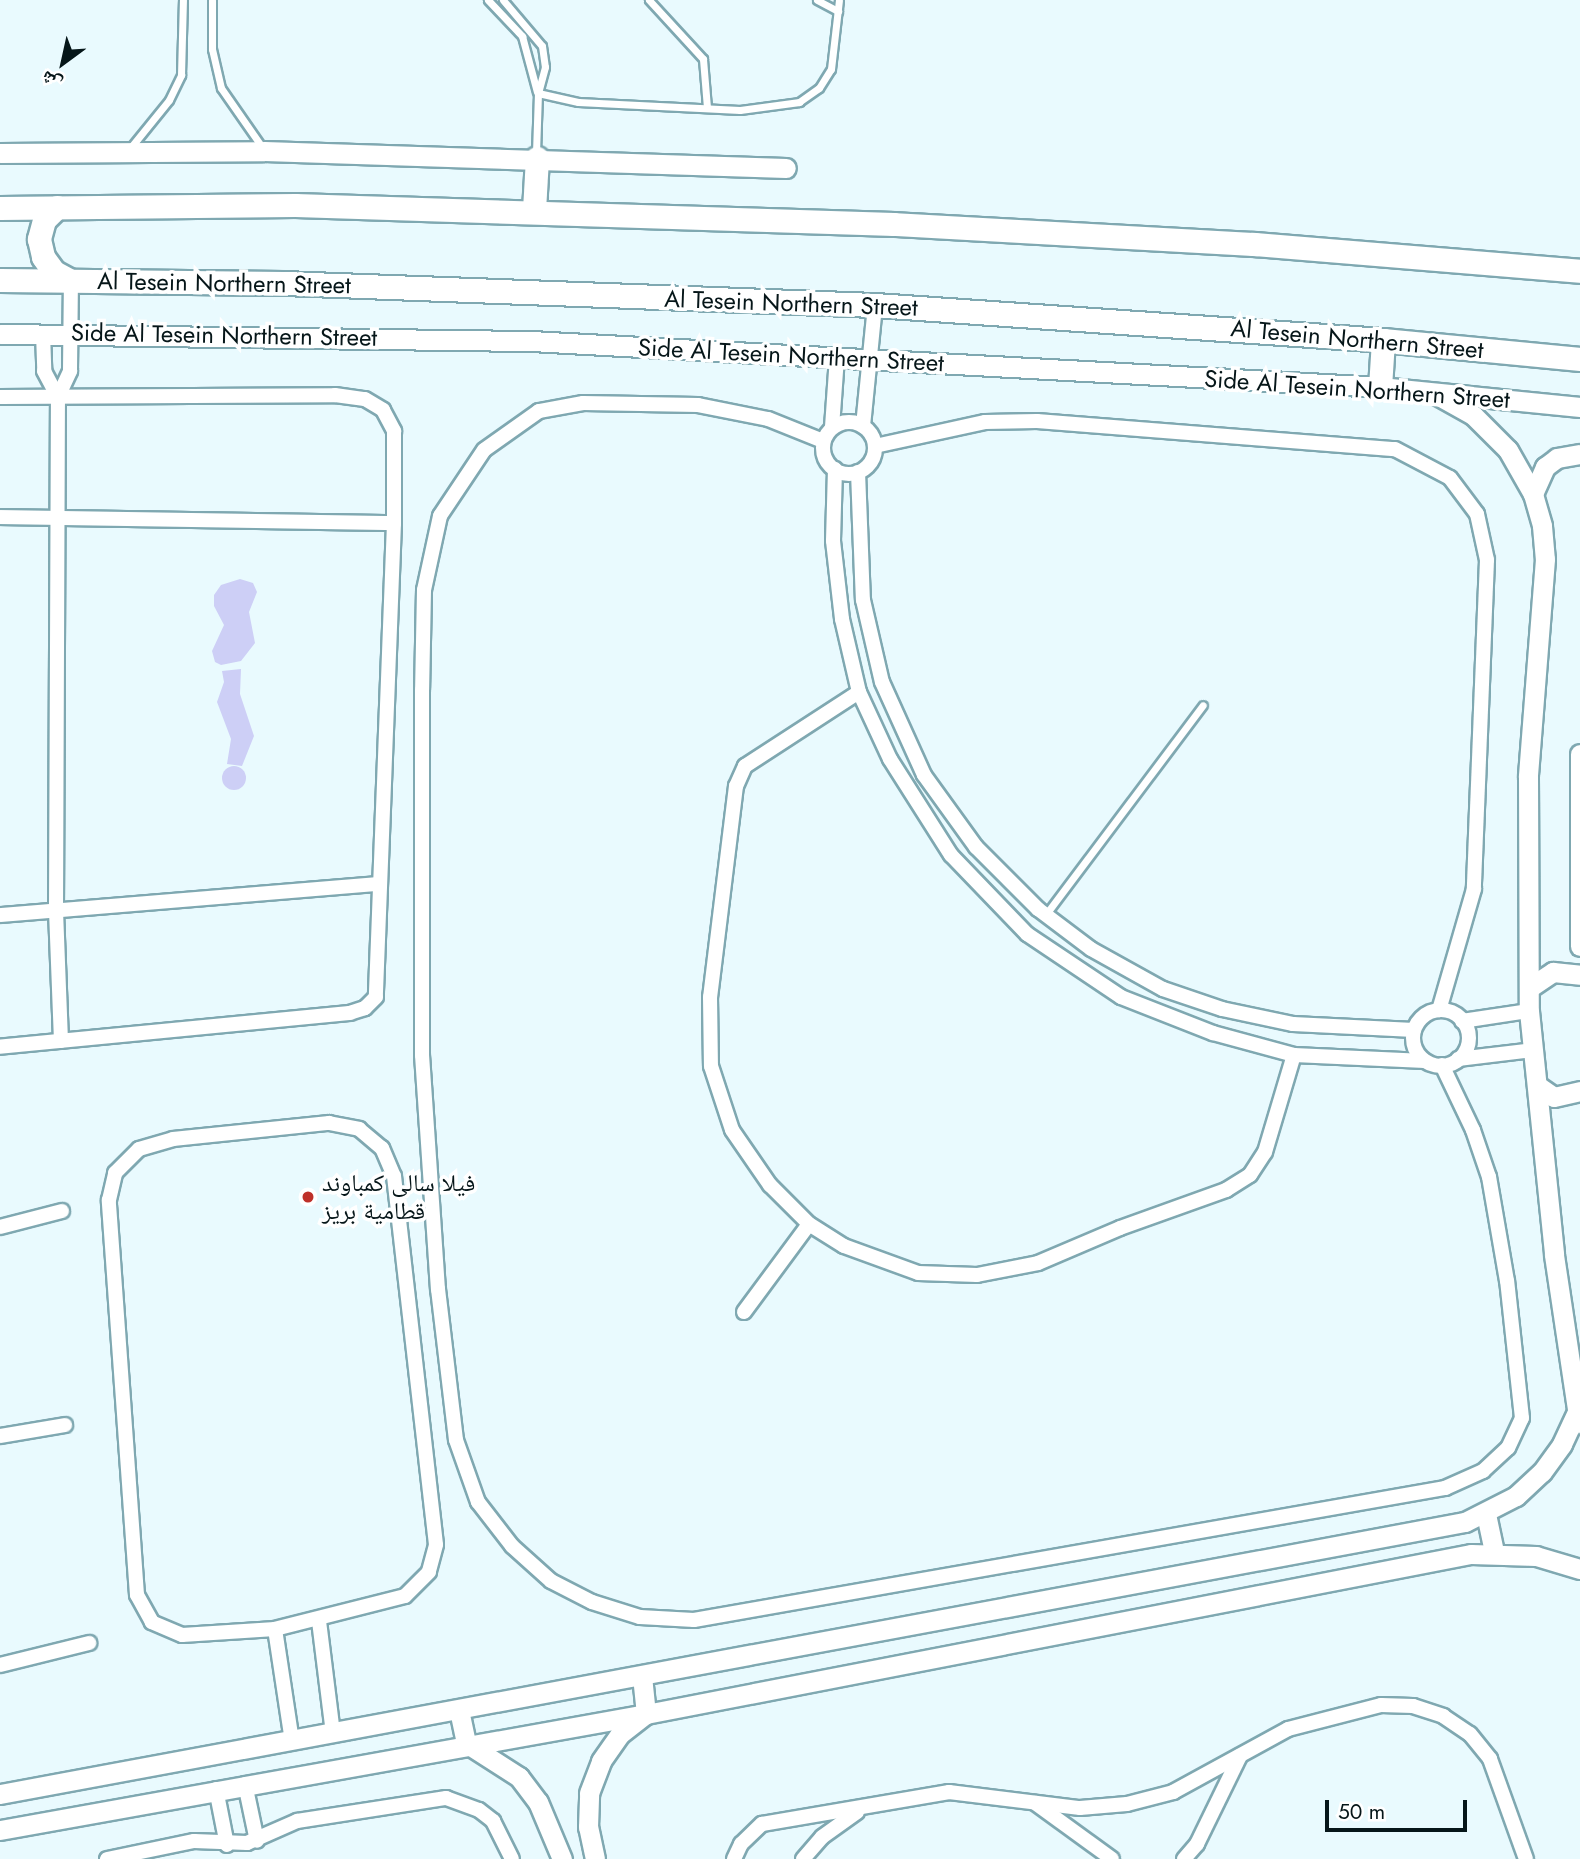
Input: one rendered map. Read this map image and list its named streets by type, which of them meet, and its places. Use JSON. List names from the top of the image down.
{
  "streets": {
    "main road": ["Al Tesein Northern Street"],
    "street": ["Side Al Tesein Northern Street"]
  },
  "places": ["فيلا سالى كمباوند قطامية بريز"],
  "scale_bar": "50 m",
  "north": "bottom left"
}
